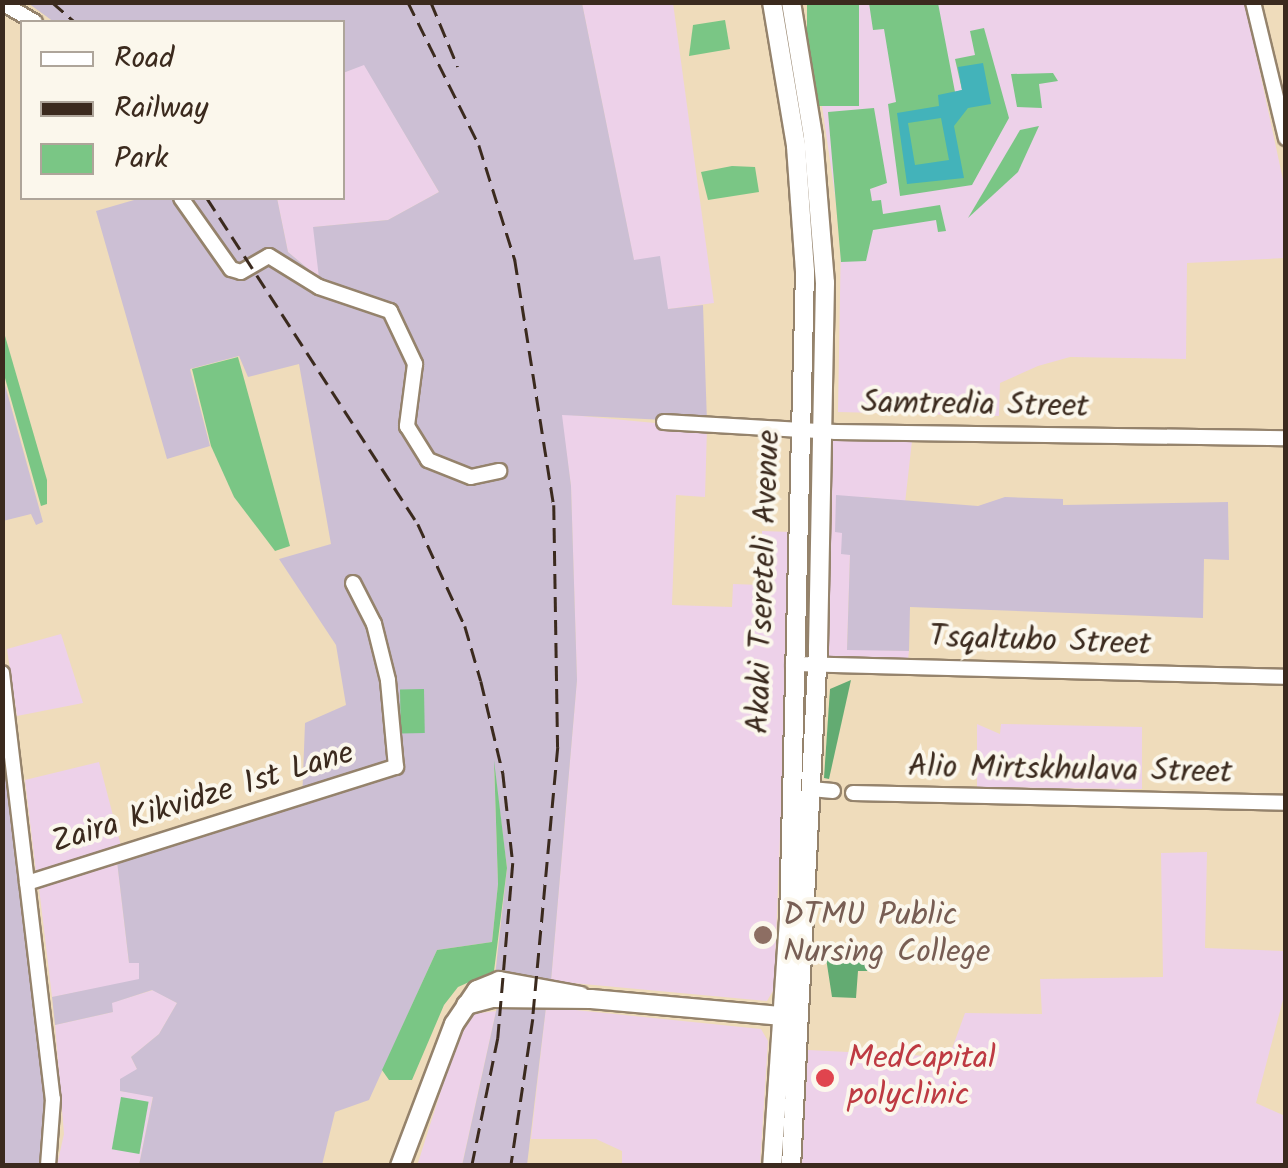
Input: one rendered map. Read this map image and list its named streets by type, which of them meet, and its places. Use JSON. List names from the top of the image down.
{
  "streets": {
    "main road": ["Akaki Tsereteli Avenue"],
    "street": [
      "Samtredia Street",
      "Tsqaltubo Street",
      "Alio Mirtskhulava Street",
      "Zaira Kikvidze 1st Lane"
    ]
  },
  "crossings": [
    ["Samtredia Street", "Akaki Tsereteli Avenue"],
    ["Akaki Tsereteli Avenue", "Tsqaltubo Street"]
  ],
  "places": ["DTMU Public Nursing College", "MedCapital polyclinic"],
  "legend": ["Road", "Railway", "Park"]
}
